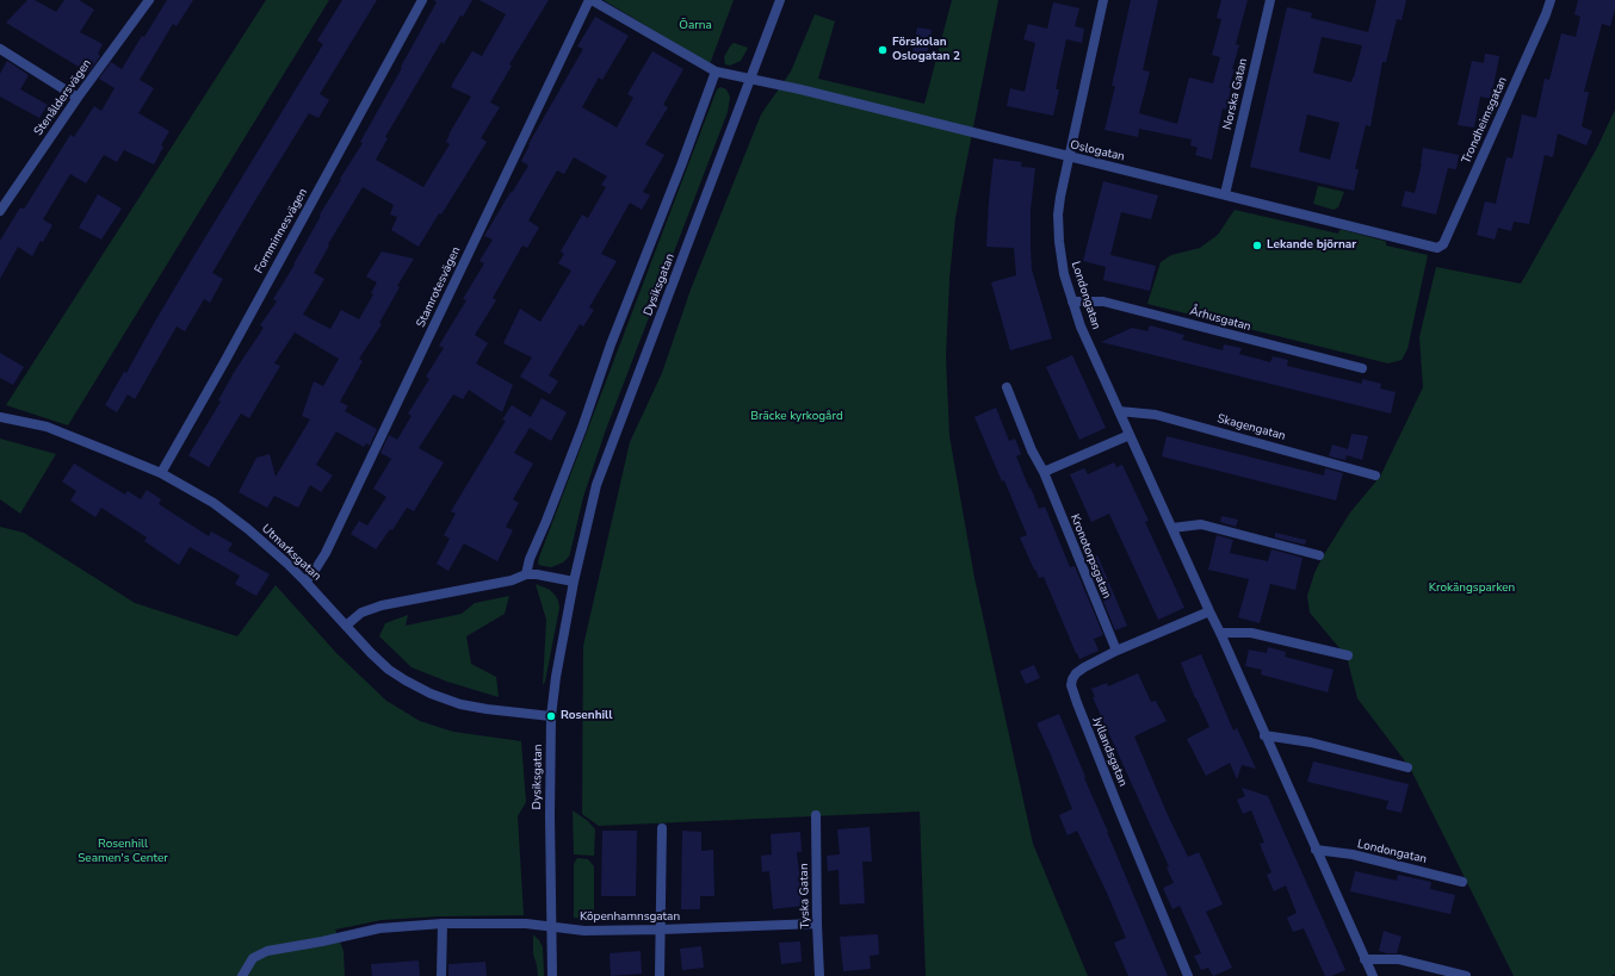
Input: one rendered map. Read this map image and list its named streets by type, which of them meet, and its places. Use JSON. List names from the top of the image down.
{
  "streets": {
    "street": [
      "Norska Gatan",
      "Stenåldersvägen",
      "Trondheimsgatan",
      "Oslogatan",
      "Fornminnesvägen",
      "Dysiksgatan",
      "Stamrotesvägen",
      "Londongatan",
      "Århusgatan",
      "Skagengatan",
      "Utmarksgatan",
      "Kronotorpsgatan",
      "Jyllandsgatan",
      "Tyska Gatan",
      "Köpenhamnsgatan"
    ]
  },
  "crossings": [
    ["Norska Gatan", "Oslogatan"],
    ["Trondheimsgatan", "Oslogatan"],
    ["Oslogatan", "Dysiksgatan"],
    ["Oslogatan", "Londongatan"],
    ["Fornminnesvägen", "Utmarksgatan"],
    ["Dysiksgatan", "Utmarksgatan"],
    ["Dysiksgatan", "Köpenhamnsgatan"],
    ["Stamrotesvägen", "Utmarksgatan"],
    ["Londongatan", "Århusgatan"],
    ["Londongatan", "Skagengatan"],
    ["Londongatan", "Jyllandsgatan"],
    ["Kronotorpsgatan", "Jyllandsgatan"],
    ["Tyska Gatan", "Köpenhamnsgatan"]
  ],
  "parks": [
    "Öarna",
    "Bräcke kyrkogård",
    "Krokängsparken",
    "Rosenhill Seamen's Center"
  ],
  "places": ["Förskolan Oslogatan 2", "Lekande björnar", "Rosenhill"]
}
